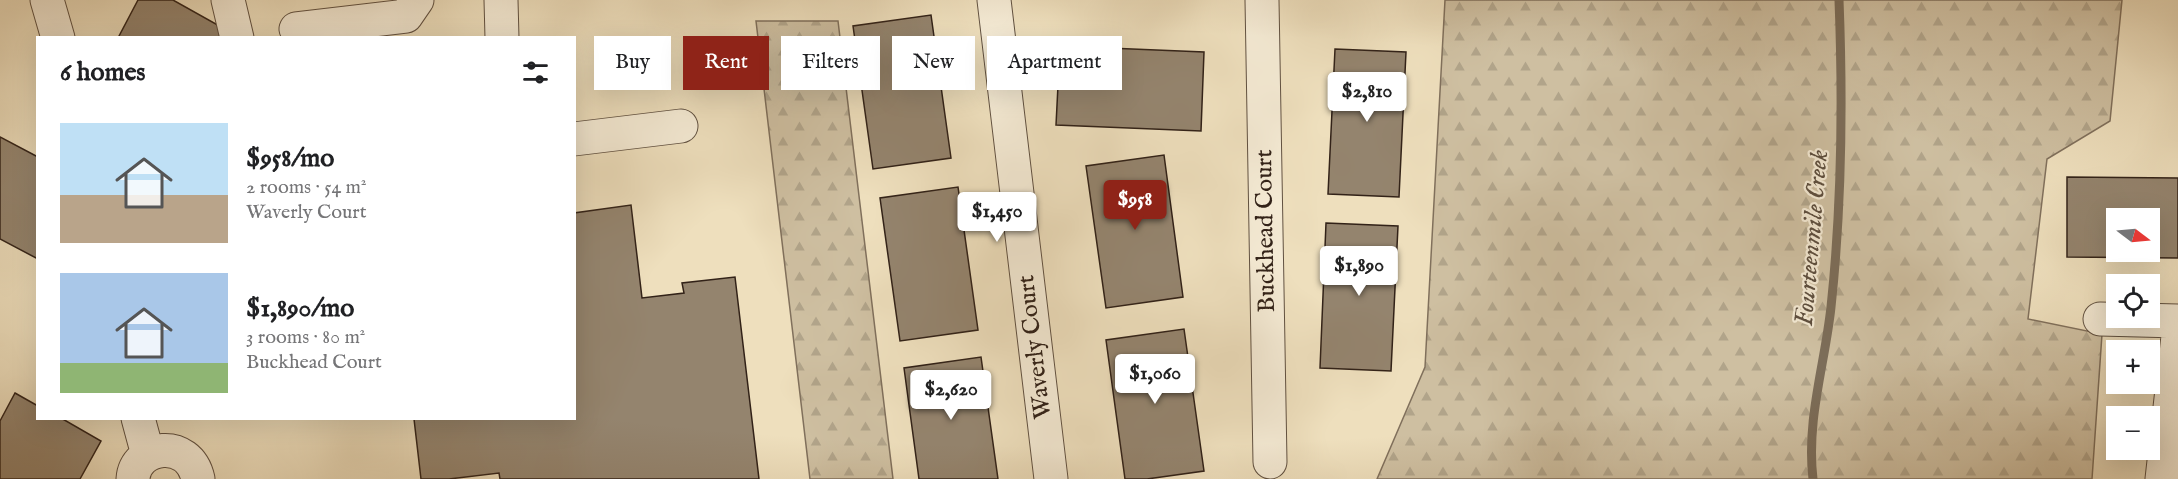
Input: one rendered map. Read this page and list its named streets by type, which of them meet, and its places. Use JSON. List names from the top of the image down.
{
  "streets": {
    "street": ["Buckhead Court", "Waverly Court"]
  },
  "water": ["Fourteenmile Creek"],
  "north": "right",
  "page": {
    "chip": [
      "Buy",
      "Rent",
      "Filters",
      "New",
      "Apartment"
    ],
    "heading": "6 homes",
    "price": [
      "$2,810",
      "$958",
      "$1,450",
      "$1,890",
      "$1,060",
      "$2,620"
    ],
    "list": [
      {
        "name": "$958/mo",
        "note": "2 rooms · 54 m² · Waverly Court"
      },
      {
        "name": "$1,890/mo",
        "note": "3 rooms · 80 m² · Buckhead Court"
      }
    ],
    "map_buttons": ["+", "−"]
  }
}
